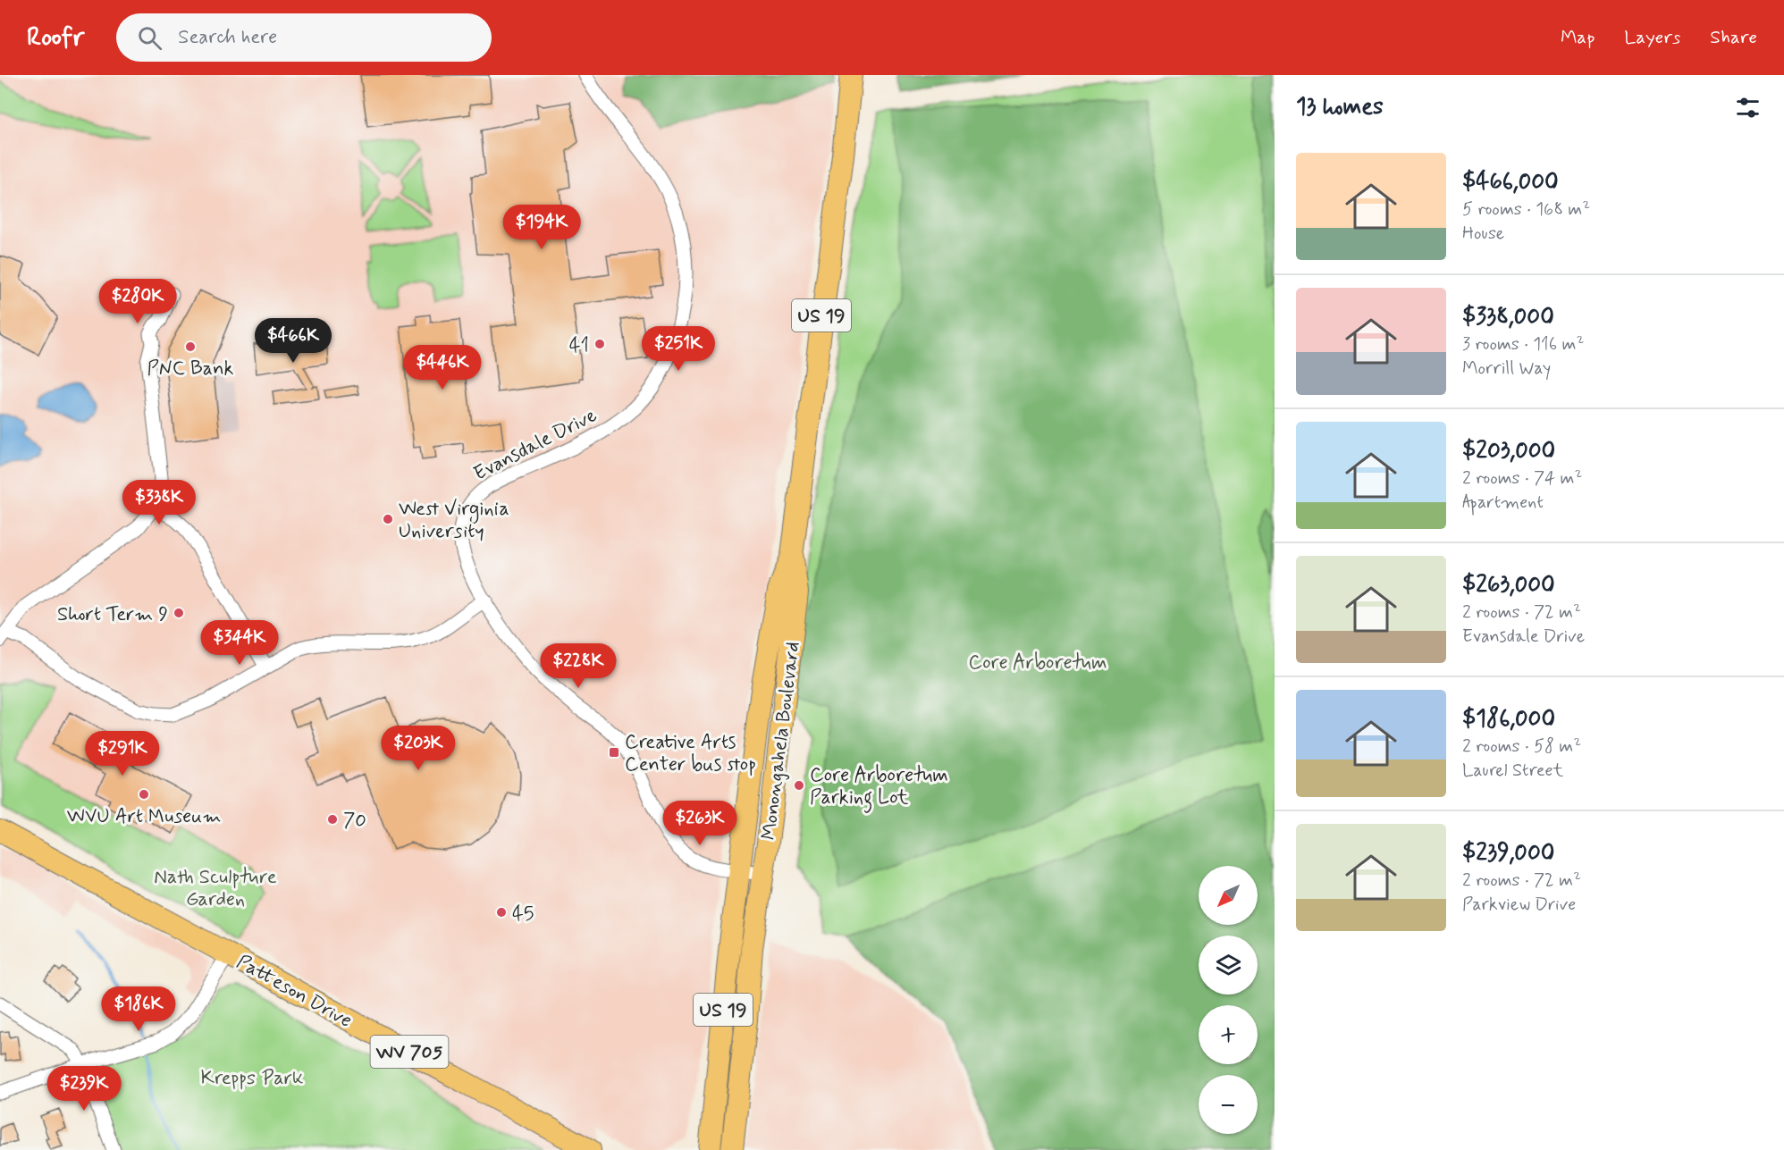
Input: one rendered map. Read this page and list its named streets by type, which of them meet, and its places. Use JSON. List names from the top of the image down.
{
  "streets": {
    "main road": [
      "US 19",
      "Monongahela Boulevard",
      "Patteson Drive",
      "WV 705"
    ],
    "street": ["Evansdale Drive"]
  },
  "crossings": [
    ["Evansdale Drive", "Monongahela Boulevard"]
  ],
  "parks": ["Core Arboretum", "Nath Sculpture Garden", "Krepps Park"],
  "places": {
    "other": [
      "41",
      "PNC Bank",
      "West Virginia University",
      "Short Term 9",
      "Core Arboretum Parking Lot",
      "WVU Art Museum",
      "70",
      "45"
    ],
    "transit": ["Creative Arts Center bus stop"]
  },
  "north": "bottom left",
  "page": {
    "header": "Roofr",
    "search": "Search here",
    "nav": ["Map", "Layers", "Share"],
    "heading": "13 homes",
    "list": [
      {
        "name": "$466,000",
        "note": "5 rooms · 168 m² · House"
      },
      {
        "name": "$338,000",
        "note": "3 rooms · 116 m² · Morrill Way"
      },
      {
        "name": "$203,000",
        "note": "2 rooms · 74 m² · Apartment"
      },
      {
        "name": "$263,000",
        "note": "2 rooms · 72 m² · Evansdale Drive"
      },
      {
        "name": "$186,000",
        "note": "2 rooms · 58 m² · Laurel Street"
      },
      {
        "name": "$239,000",
        "note": "2 rooms · 72 m² · Parkview Drive"
      }
    ],
    "price": [
      "$194K",
      "$280K",
      "$466K",
      "$251K",
      "$446K",
      "$338K",
      "$344K",
      "$228K",
      "$203K",
      "$291K",
      "$263K",
      "$186K",
      "$239K"
    ],
    "map_buttons": ["+", "−"]
  }
}
